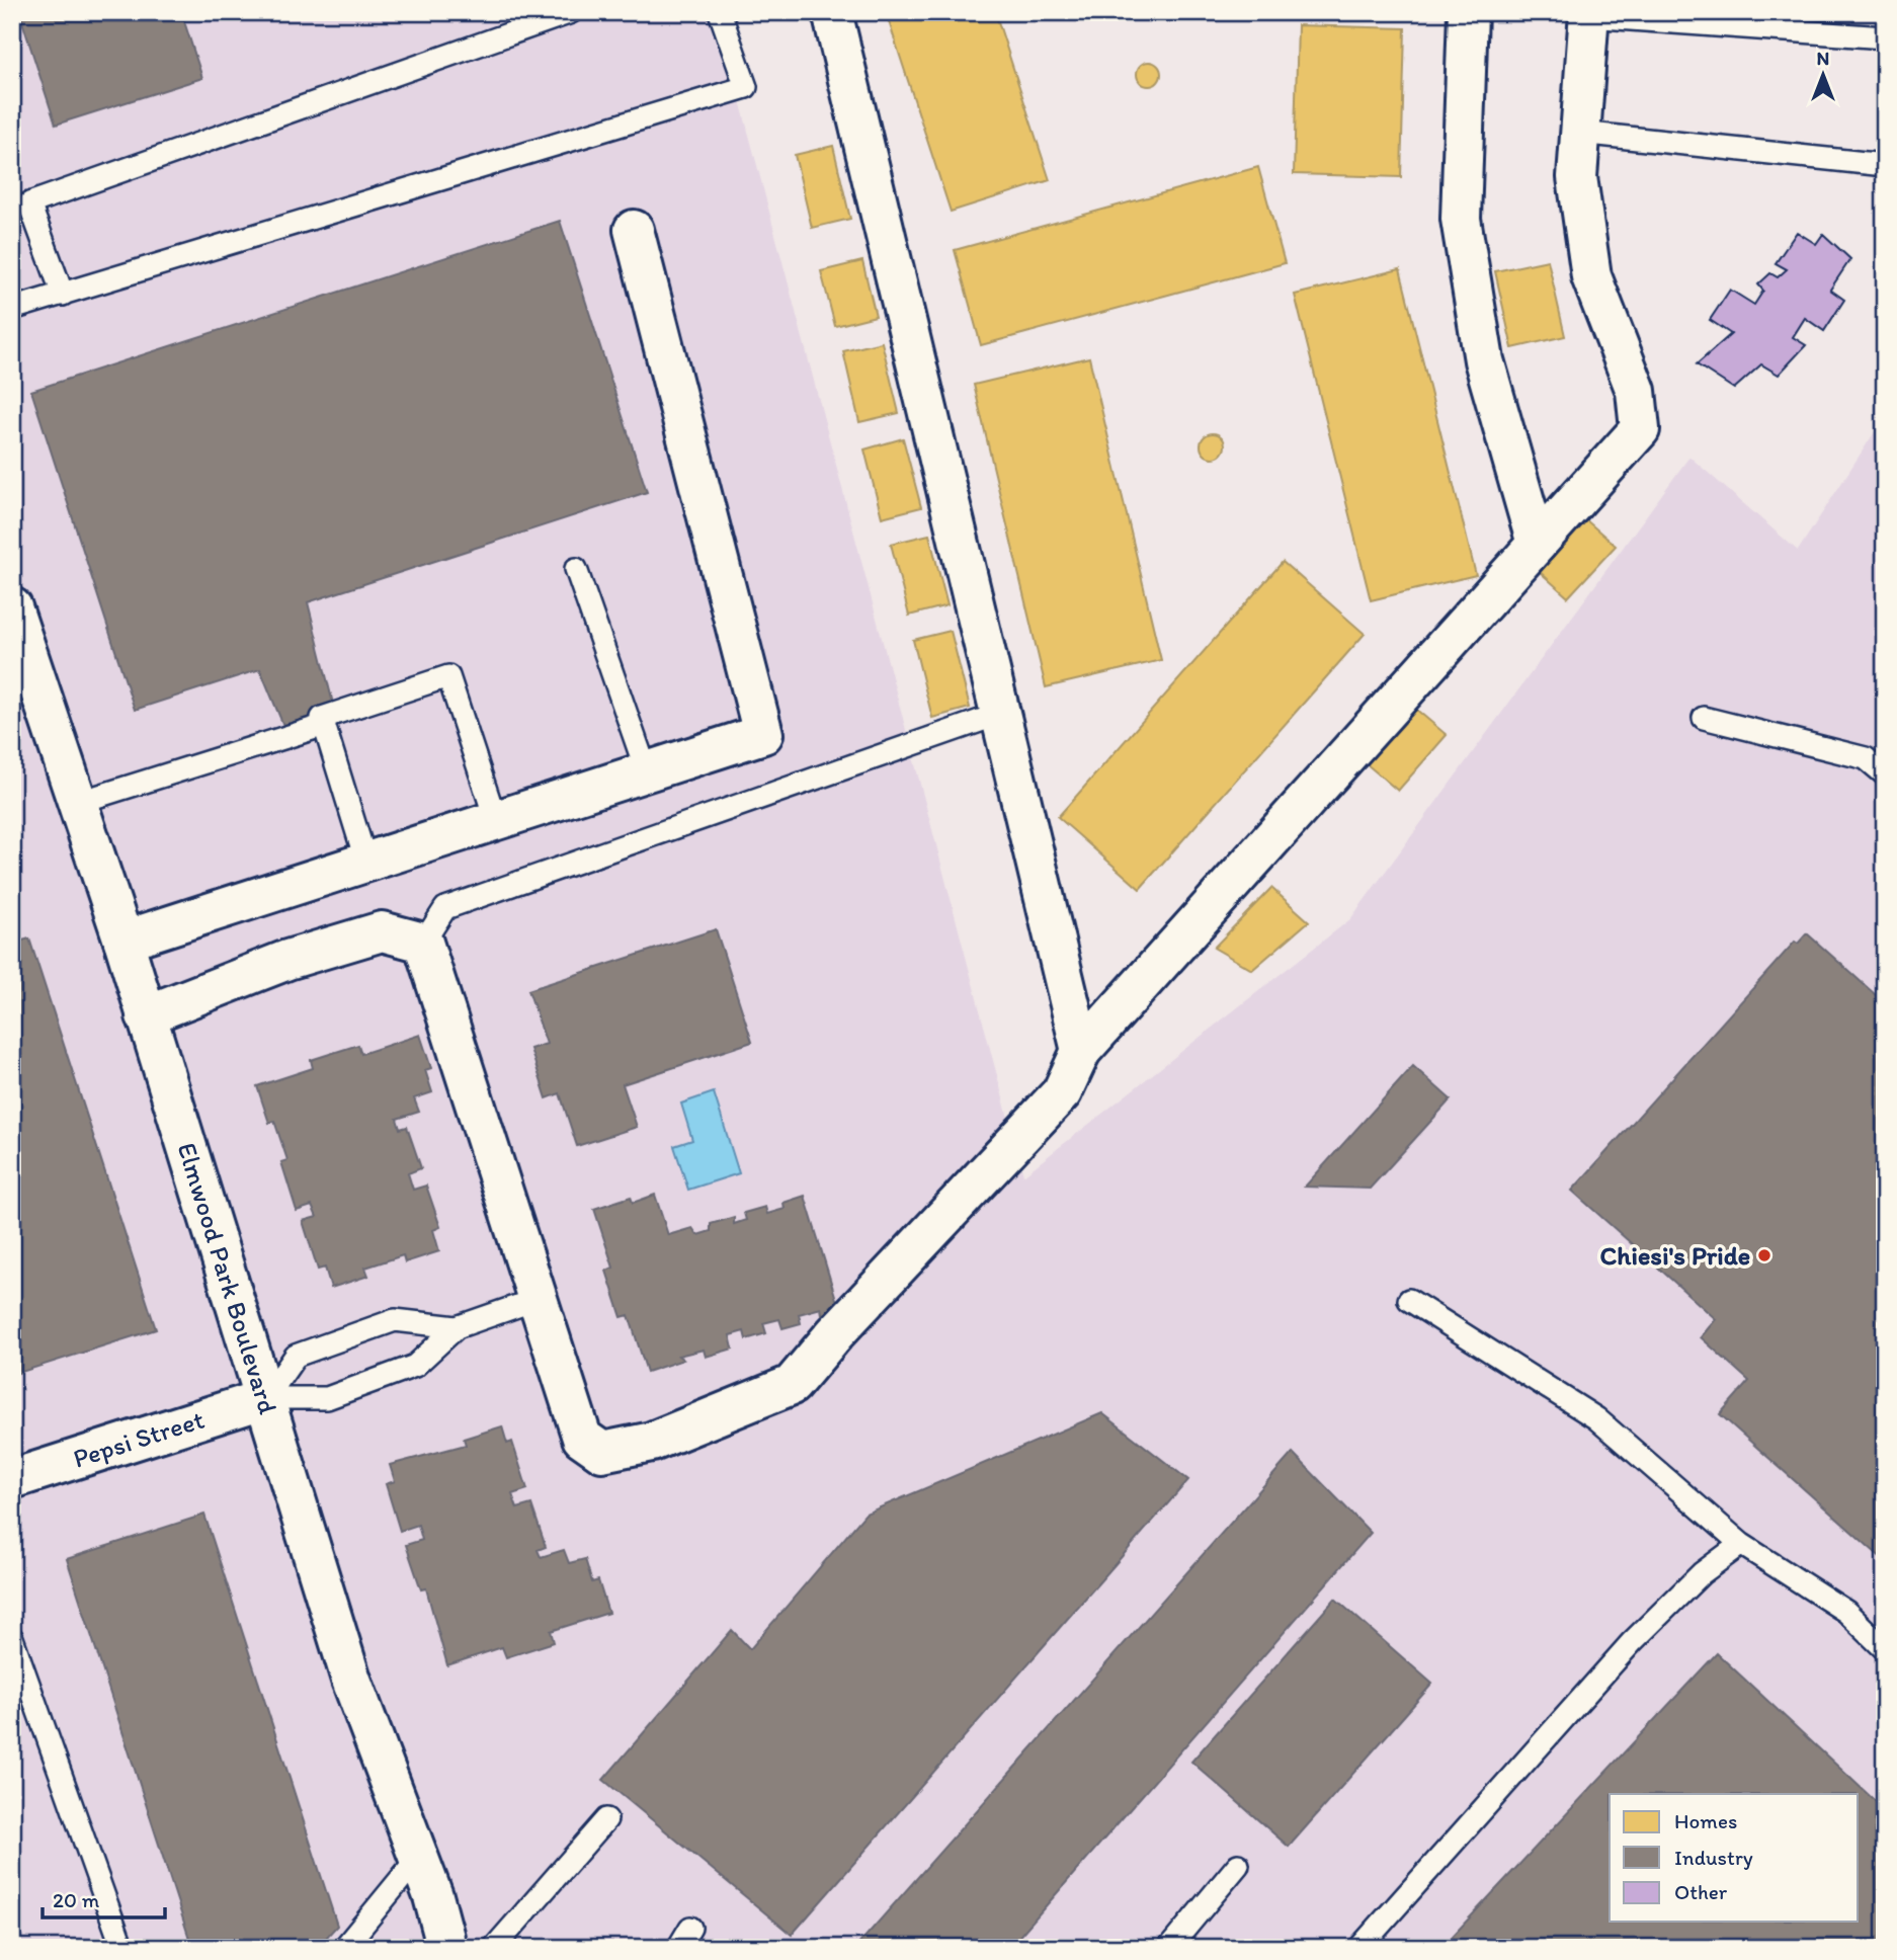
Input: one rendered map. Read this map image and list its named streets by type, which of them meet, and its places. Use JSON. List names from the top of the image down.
{
  "streets": {
    "street": ["Elmwood Park Boulevard", "Pepsi Street"]
  },
  "crossings": [
    ["Elmwood Park Boulevard", "Pepsi Street"]
  ],
  "places": ["Chiesi's Pride"],
  "legend": ["Homes", "Industry", "Other"],
  "scale_bar": "20 m",
  "north": "top"
}
